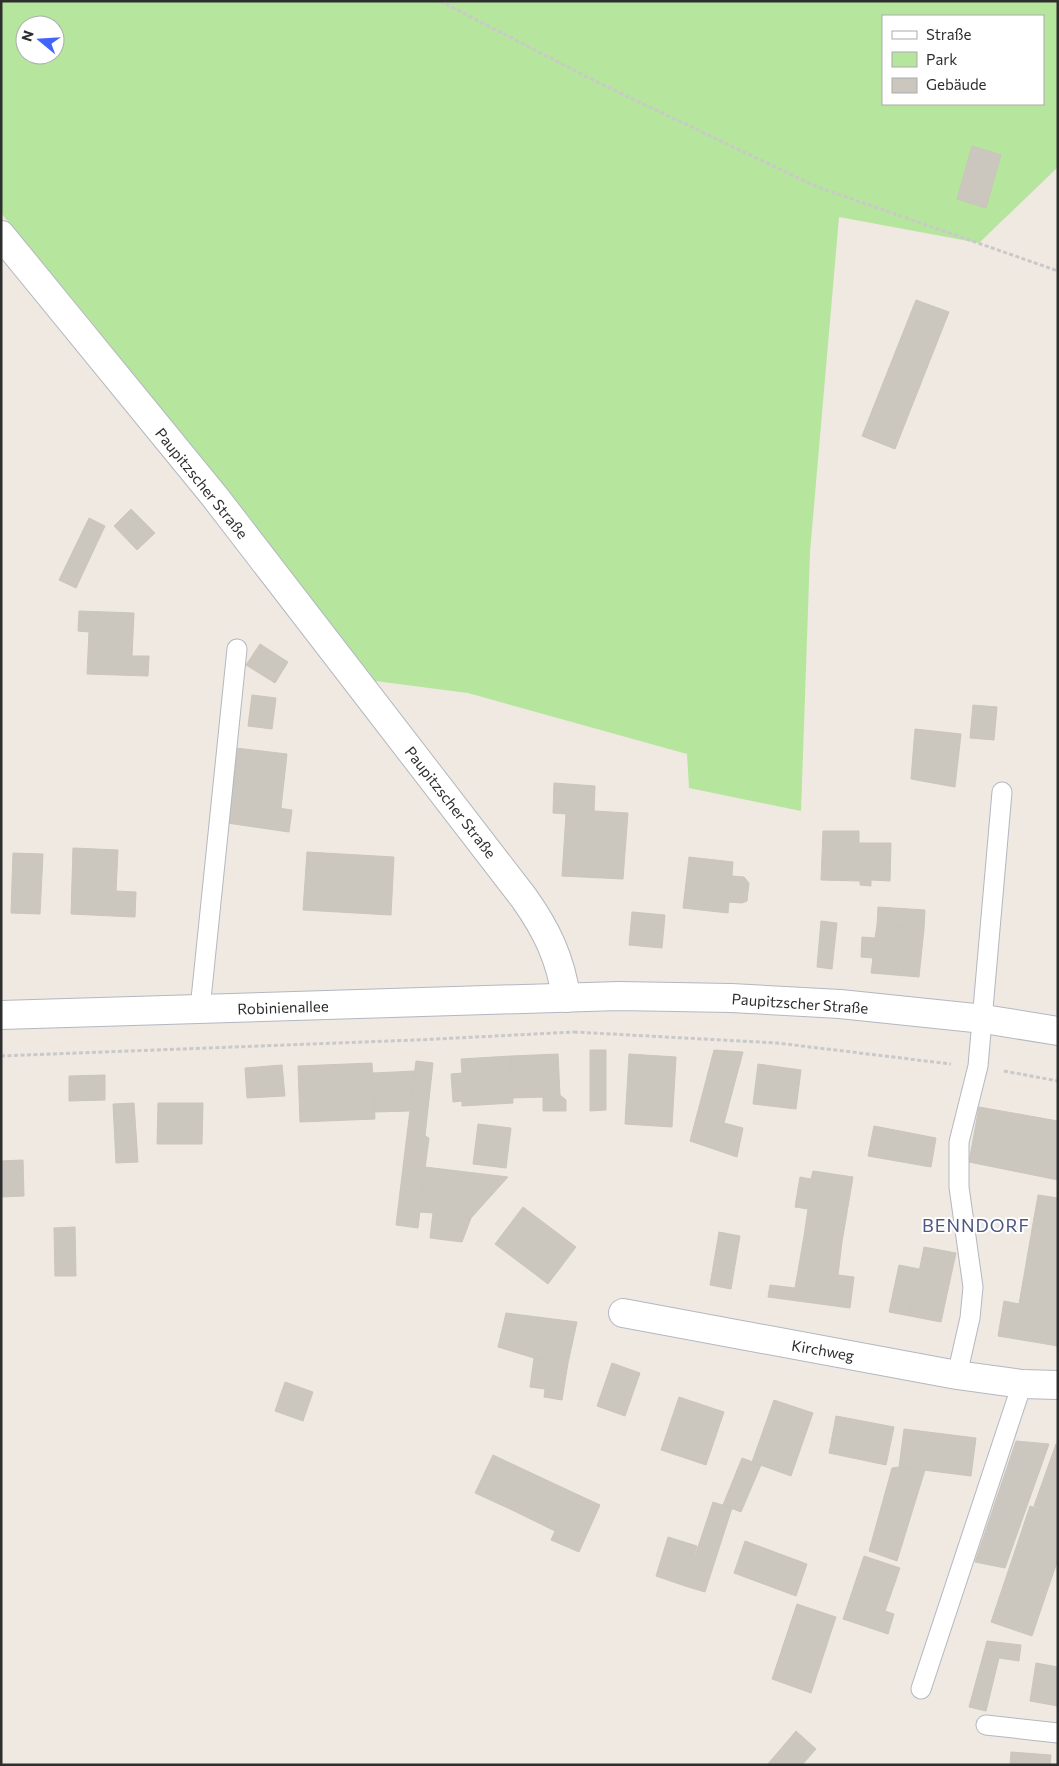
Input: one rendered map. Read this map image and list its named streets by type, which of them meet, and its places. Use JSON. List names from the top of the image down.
{
  "streets": {
    "street": ["Paupitzscher Straße", "Robinienallee", "Kirchweg"]
  },
  "crossings": [
    ["Paupitzscher Straße", "Robinienallee"]
  ],
  "districts": ["BENNDORF"],
  "legend": ["Straße", "Park", "Gebäude"],
  "north": "left"
}
